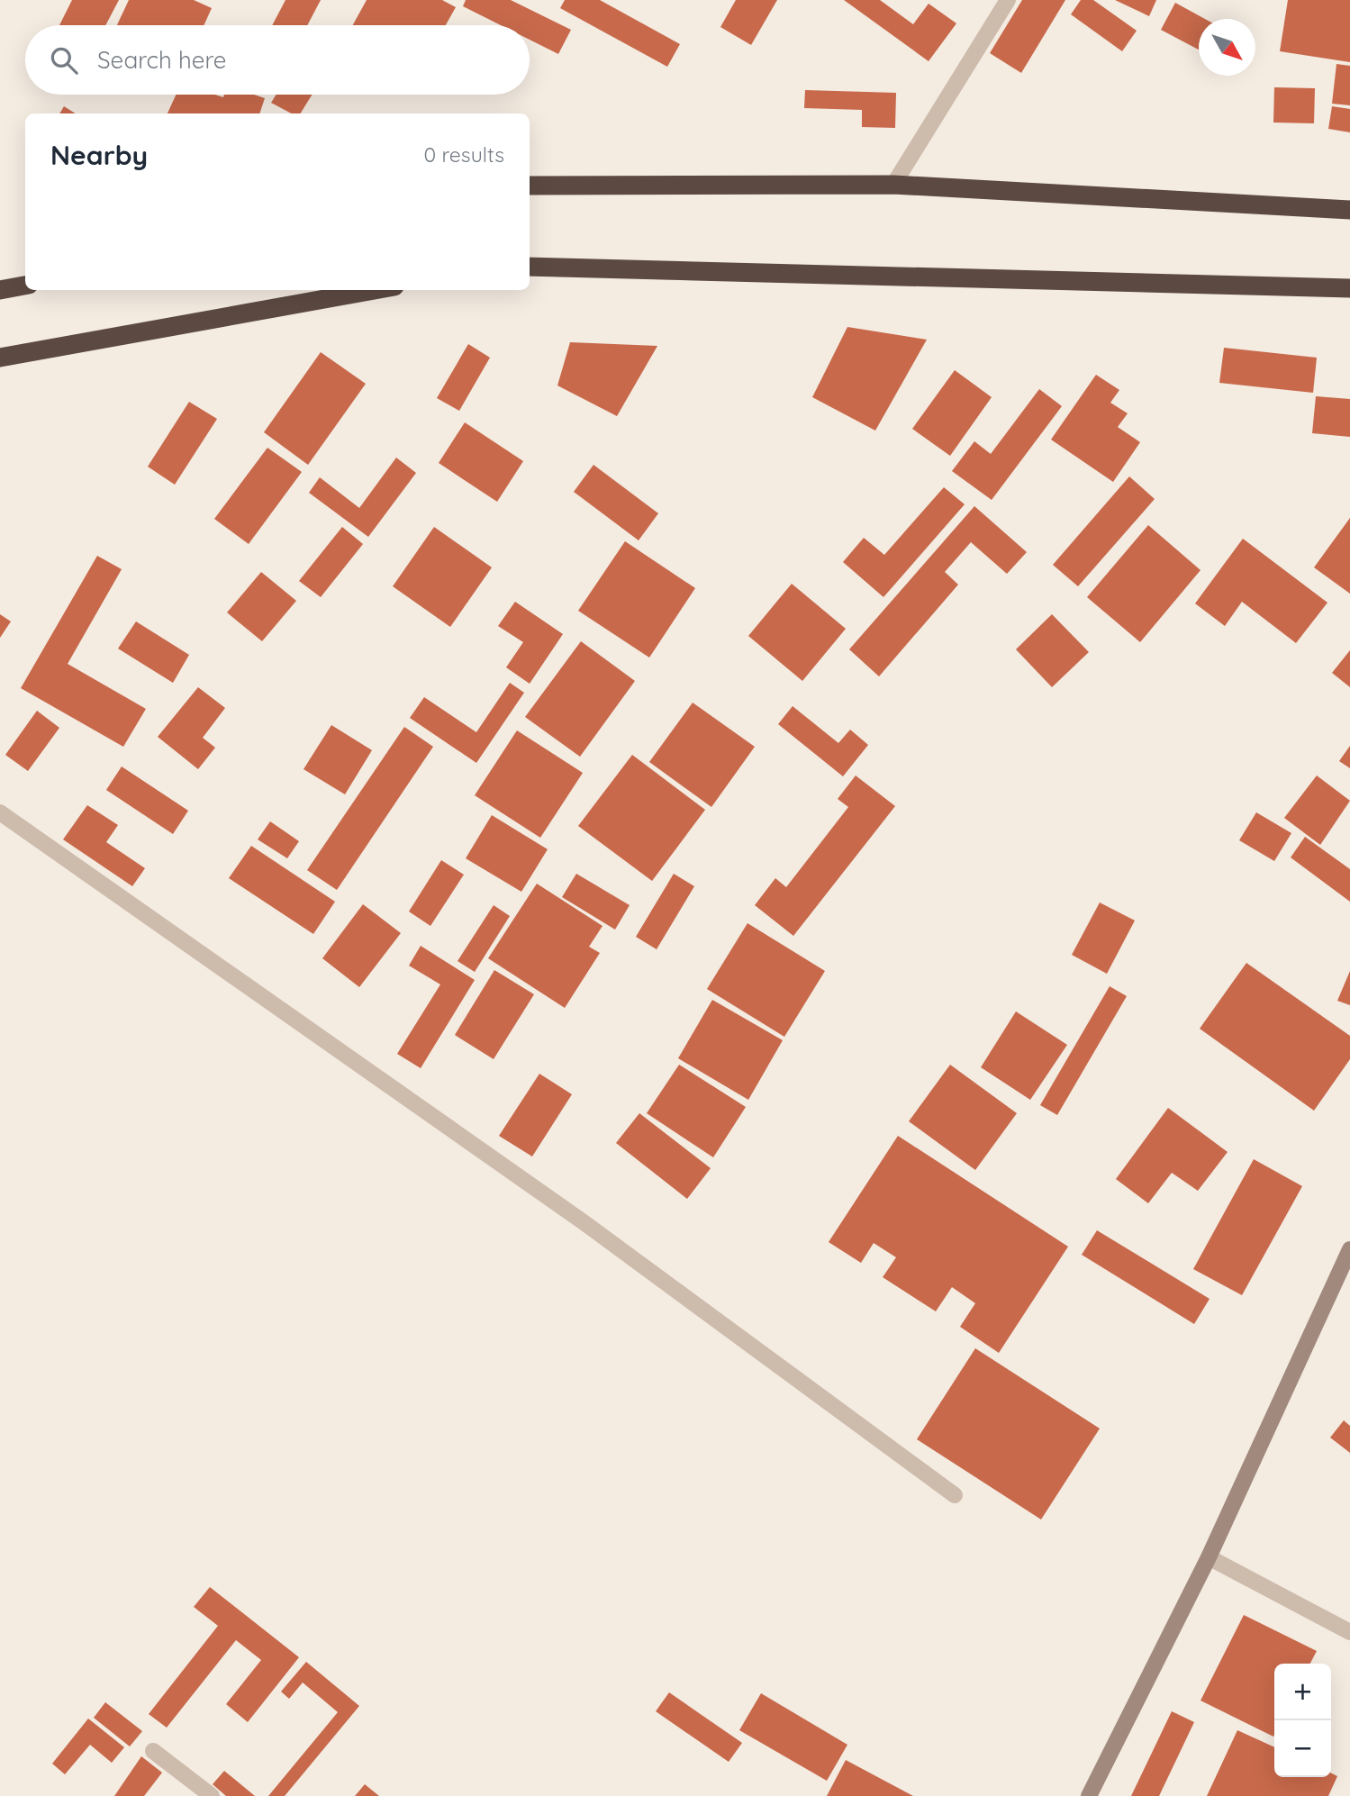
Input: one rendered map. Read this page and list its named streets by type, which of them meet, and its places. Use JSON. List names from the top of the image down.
{
  "north": "bottom right",
  "page": {
    "search": "Search here",
    "heading": ["Nearby", "0 results"],
    "map_buttons": ["+", "−"]
  }
}
